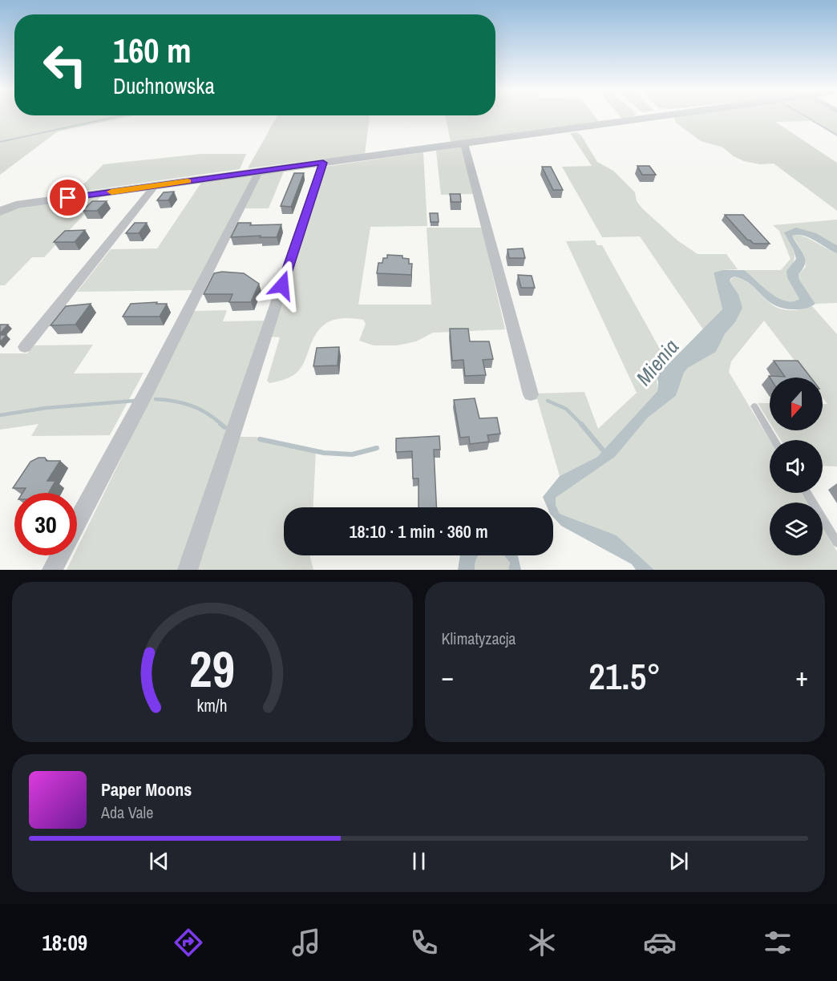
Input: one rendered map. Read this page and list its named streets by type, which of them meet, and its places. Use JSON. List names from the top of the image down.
{
  "water": ["Mienia"],
  "north": "bottom",
  "page": {
    "turn": ["160 m", "Duchnowska"],
    "limit": "30",
    "trip": "18:10 · 1 min · 360 m",
    "tile": "Klimatyzacja",
    "heat": ["−", "21.5°", "+"],
    "song": ["Paper Moons", "Ada Vale"],
    "tabs": "18:09",
    "gauge": ["29", "km/h"]
  }
}
